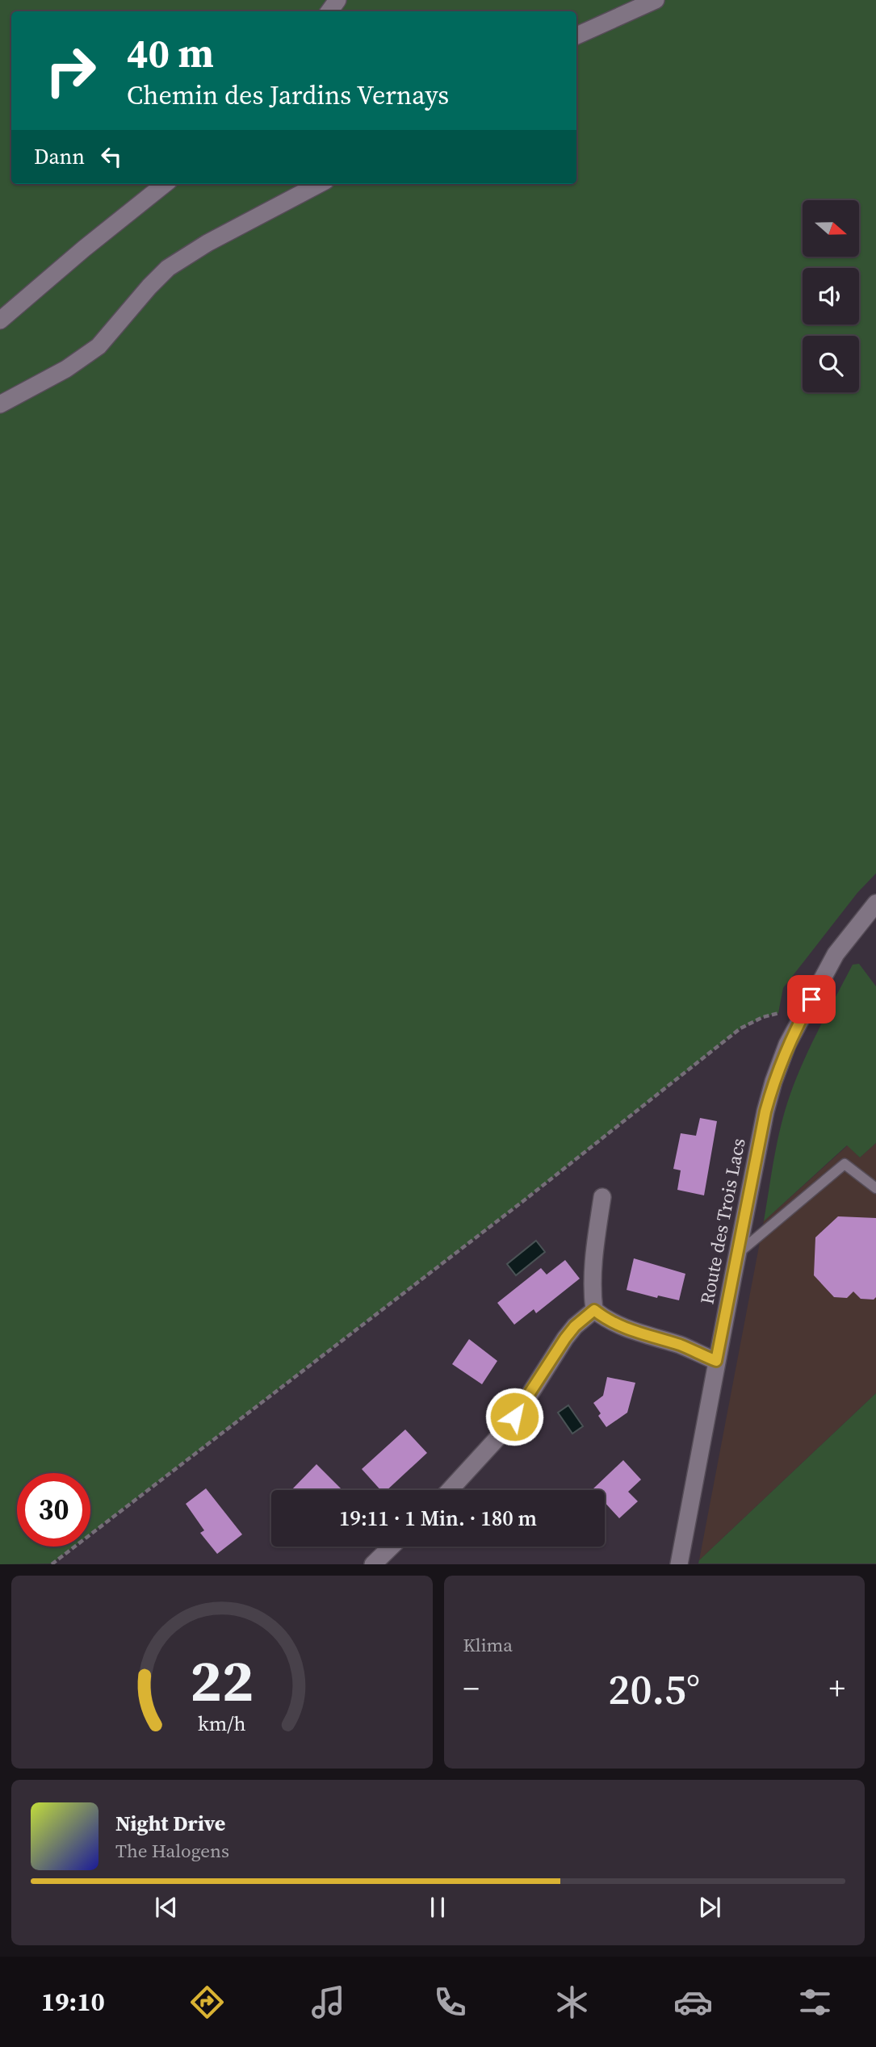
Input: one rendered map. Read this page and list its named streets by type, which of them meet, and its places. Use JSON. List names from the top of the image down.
{
  "streets": {
    "street": ["Route des Trois Lacs"]
  },
  "north": "right",
  "page": {
    "turn": ["40 m", "Chemin des Jardins Vernays"],
    "then": "Dann",
    "limit": "30",
    "trip": "19:11 · 1 Min. · 180 m",
    "tile": "Klima",
    "heat": ["−", "20.5°", "+"],
    "song": ["Night Drive", "The Halogens"],
    "tabs": "19:10",
    "gauge": ["22", "km/h"]
  }
}
